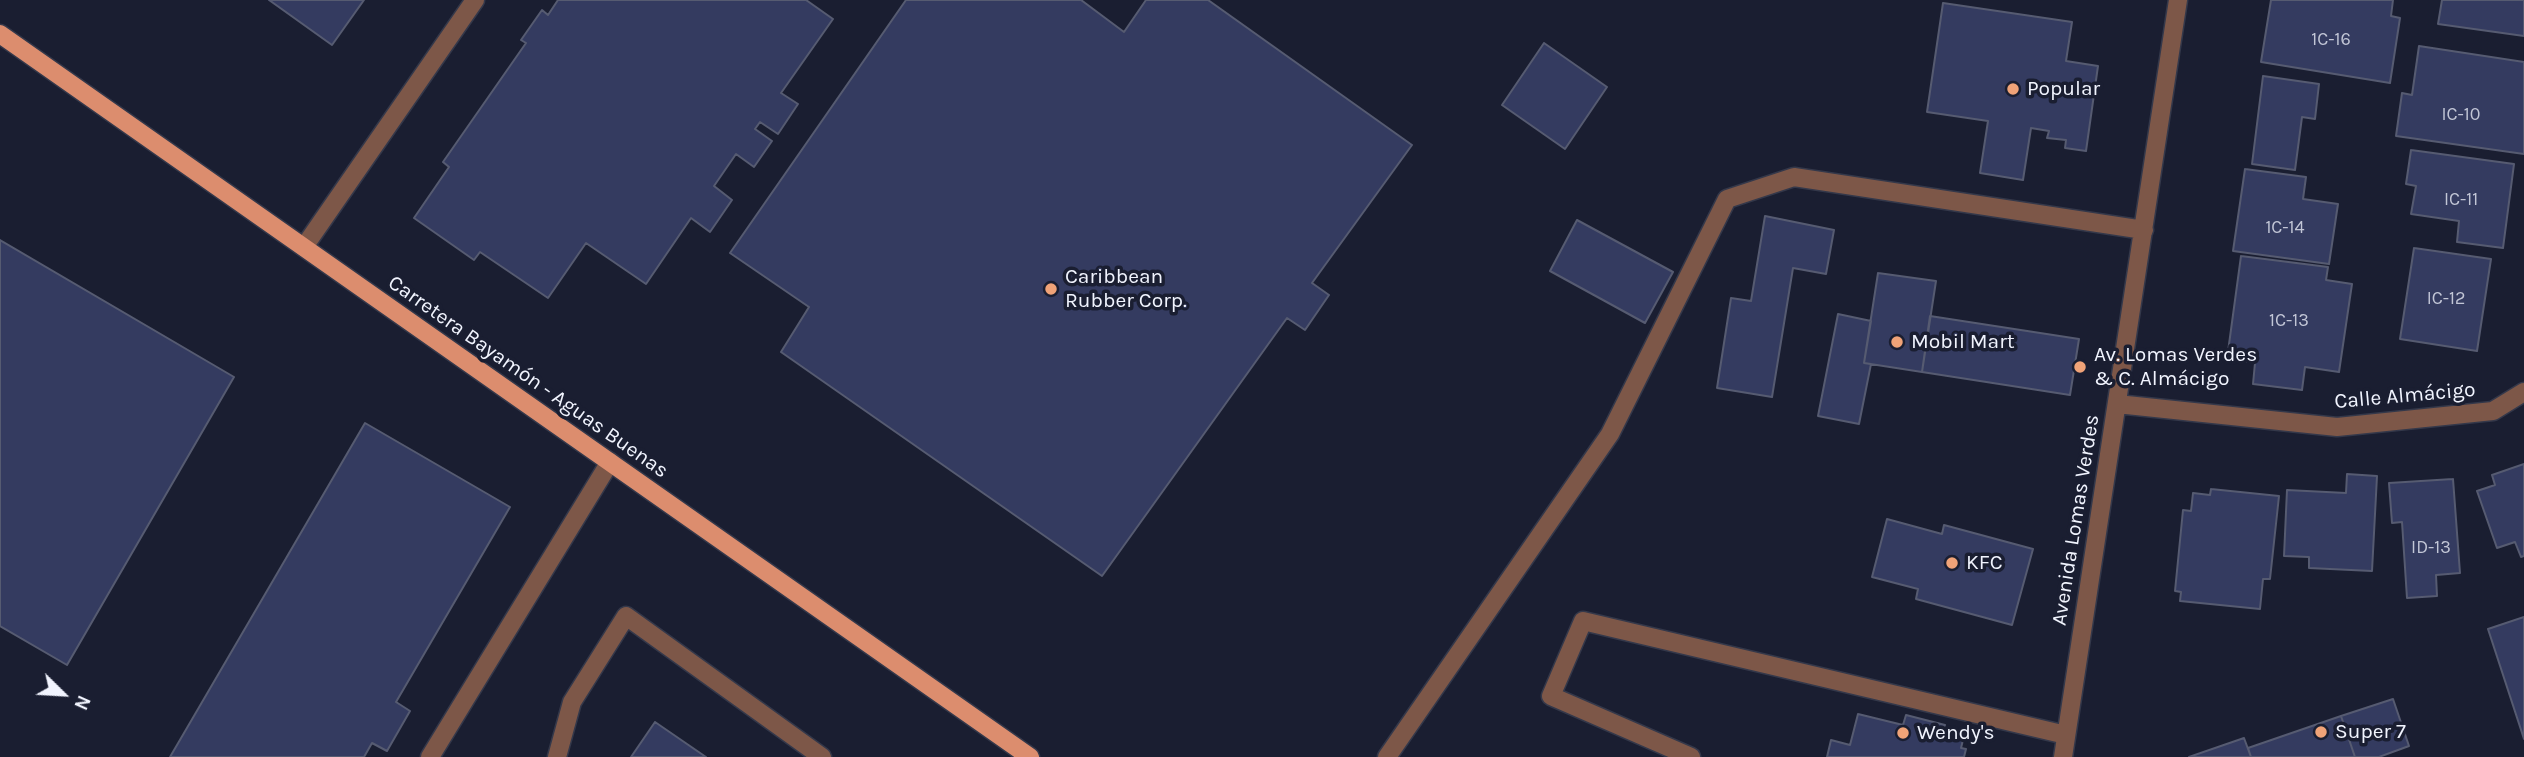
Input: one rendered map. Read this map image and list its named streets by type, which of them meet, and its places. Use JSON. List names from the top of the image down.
{
  "streets": {
    "main road": ["Carretera Bayamón - Aguas Buenas"],
    "street": ["Calle Almácigo", "Avenida Lomas Verdes"]
  },
  "crossings": [
    ["Calle Almácigo", "Avenida Lomas Verdes"]
  ],
  "places": [
    "Popular",
    "Caribbean Rubber Corp.",
    "Mobil Mart",
    "Av. Lomas Verdes & C. Almácigo",
    "KFC",
    "Super 7",
    "Wendy's"
  ],
  "house_numbers": [
    "1C-16",
    "IC-10",
    "IC-11",
    "1C-14",
    "IC-12",
    "1C-13",
    "ID-13"
  ],
  "north": "bottom right"
}
